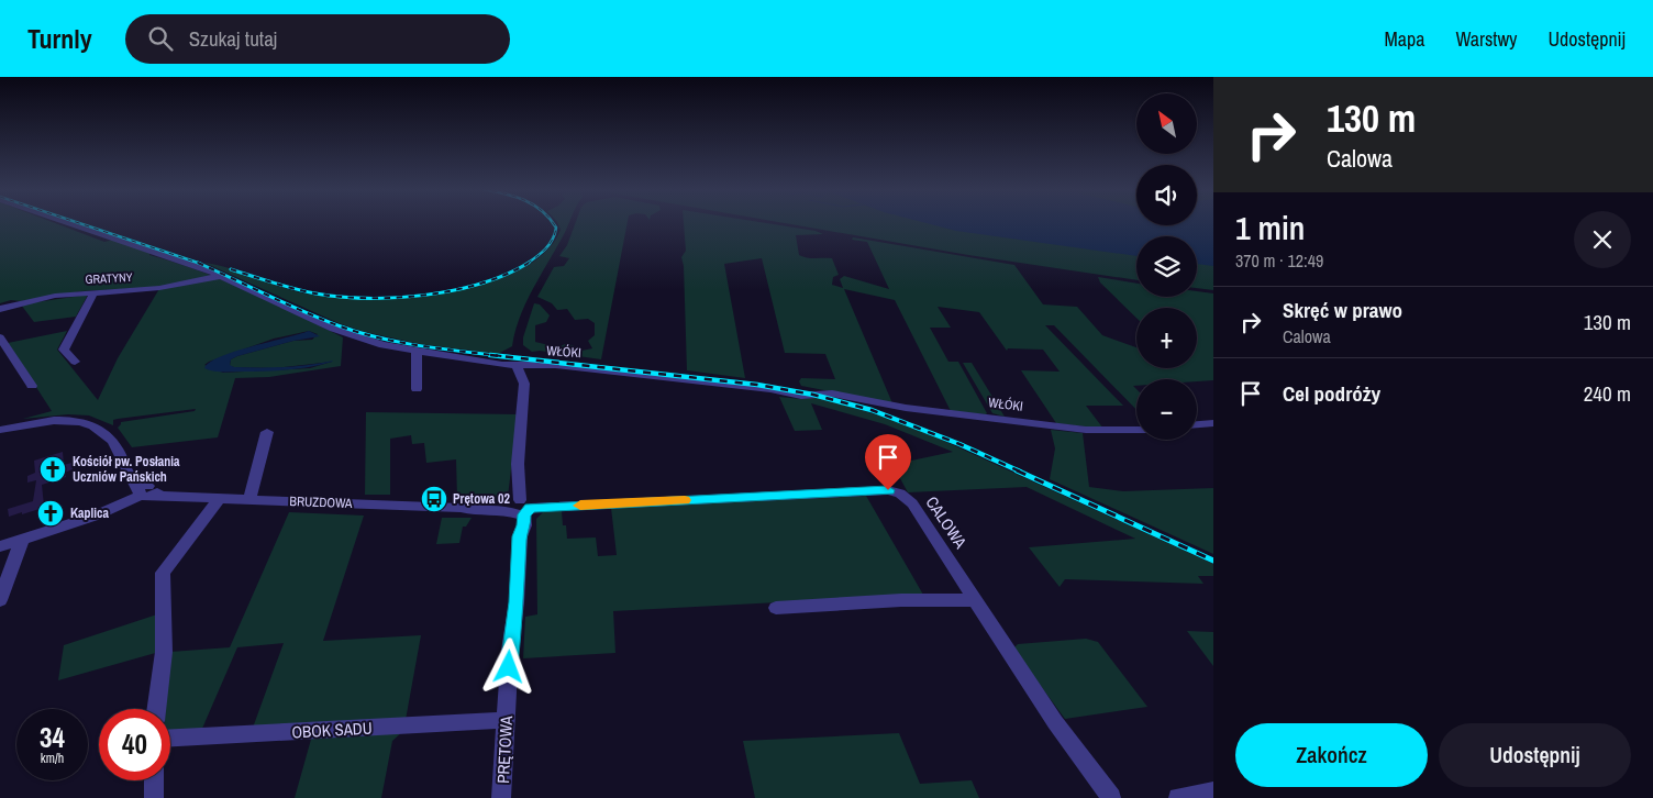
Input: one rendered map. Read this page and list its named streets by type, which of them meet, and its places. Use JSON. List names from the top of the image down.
{
  "streets": {
    "street": [
      "GRATYNY",
      "WŁÓKI",
      "BRUZDOWA",
      "CALOWA",
      "OBOK SADU",
      "PRĘTOWA"
    ]
  },
  "crossings": [
    ["GRATYNY", "WŁÓKI"],
    ["WŁÓKI", "PRĘTOWA"],
    ["BRUZDOWA", "CALOWA"],
    ["BRUZDOWA", "PRĘTOWA"],
    ["CALOWA", "PRĘTOWA"],
    ["OBOK SADU", "PRĘTOWA"]
  ],
  "places": {
    "church": ["Kościół pw. Posłania Uczniów Pańskich", "Kaplica"],
    "bus stop": ["Prętowa 02"]
  },
  "north": "top left",
  "page": {
    "header": "Turnly",
    "search": "Szukaj tutaj",
    "nav": ["Mapa", "Warstwy", "Udostępnij"],
    "turn": ["130 m", "Calowa"],
    "map_buttons": ["+", "−"],
    "heading": ["1 min", "370 m · 12:49"],
    "list": [
      {
        "name": "Skręć w prawo",
        "note": "Calowa",
        "value": "130 m"
      },
      {
        "name": "Cel podróży",
        "value": "240 m"
      }
    ],
    "speed": "34 km/h",
    "limit": "40",
    "buttons": ["Zakończ", "Udostępnij"]
  }
}
